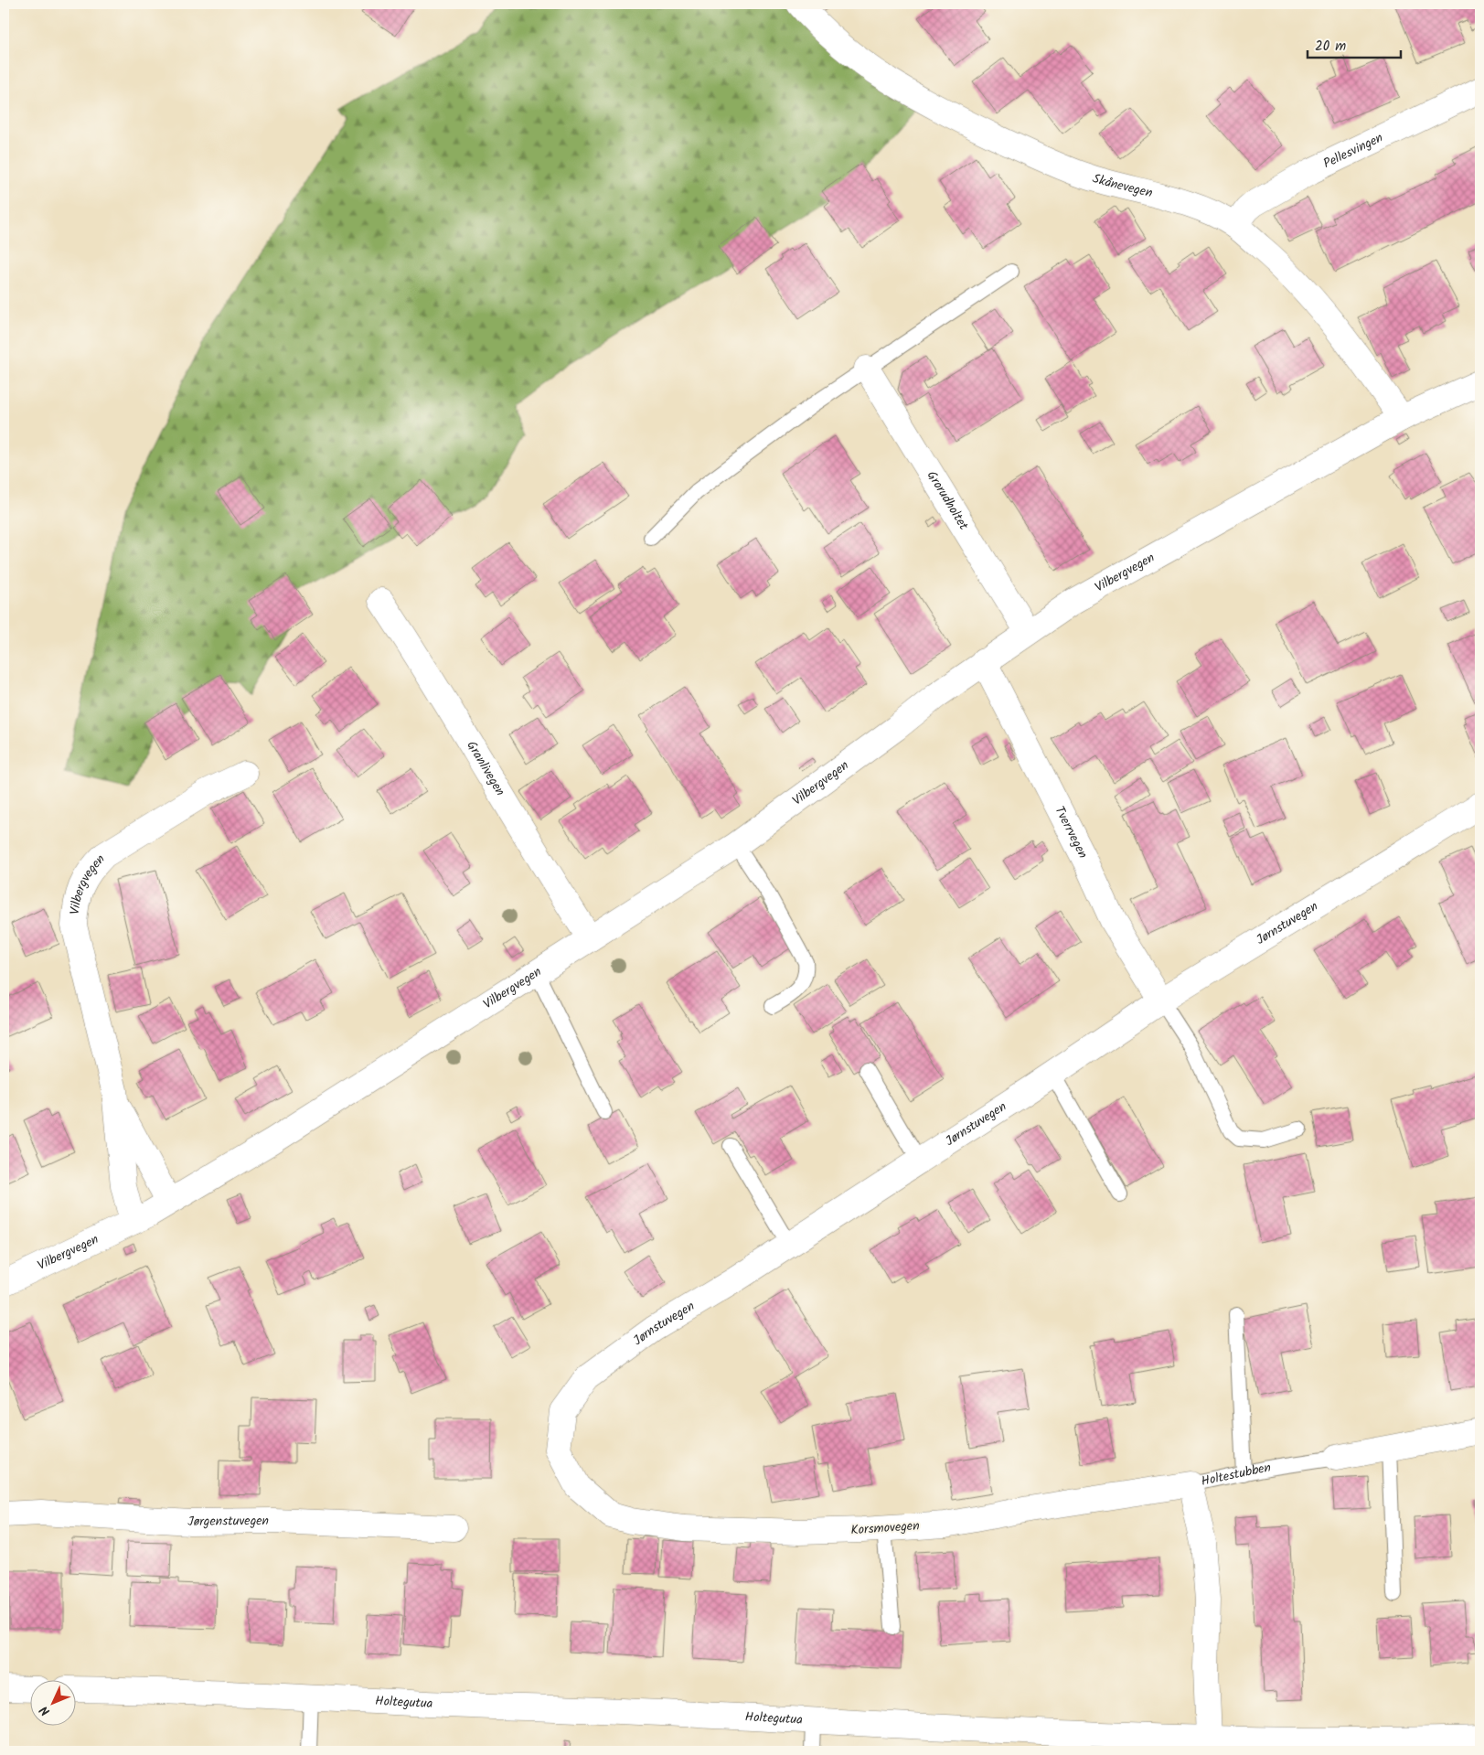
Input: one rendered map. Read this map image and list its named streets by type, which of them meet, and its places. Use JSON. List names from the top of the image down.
{
  "streets": {
    "street": [
      "Pellesvingen",
      "Skånevegen",
      "Grorudholtet",
      "Vilbergvegen",
      "Granlivegen",
      "Tverrvegen",
      "Jørnstuvegen",
      "Holtestubben",
      "Jørgenstuvegen",
      "Korsmovegen",
      "Holtegutua"
    ]
  },
  "crossings": [
    ["Pellesvingen", "Skånevegen"],
    ["Skånevegen", "Vilbergvegen"],
    ["Grorudholtet", "Vilbergvegen"],
    ["Vilbergvegen", "Granlivegen"],
    ["Vilbergvegen", "Tverrvegen"],
    ["Tverrvegen", "Jørnstuvegen"],
    ["Jørnstuvegen", "Korsmovegen"],
    ["Holtestubben", "Korsmovegen"],
    ["Holtestubben", "Holtegutua"]
  ],
  "scale_bar": "20 m",
  "north": "bottom left"
}
